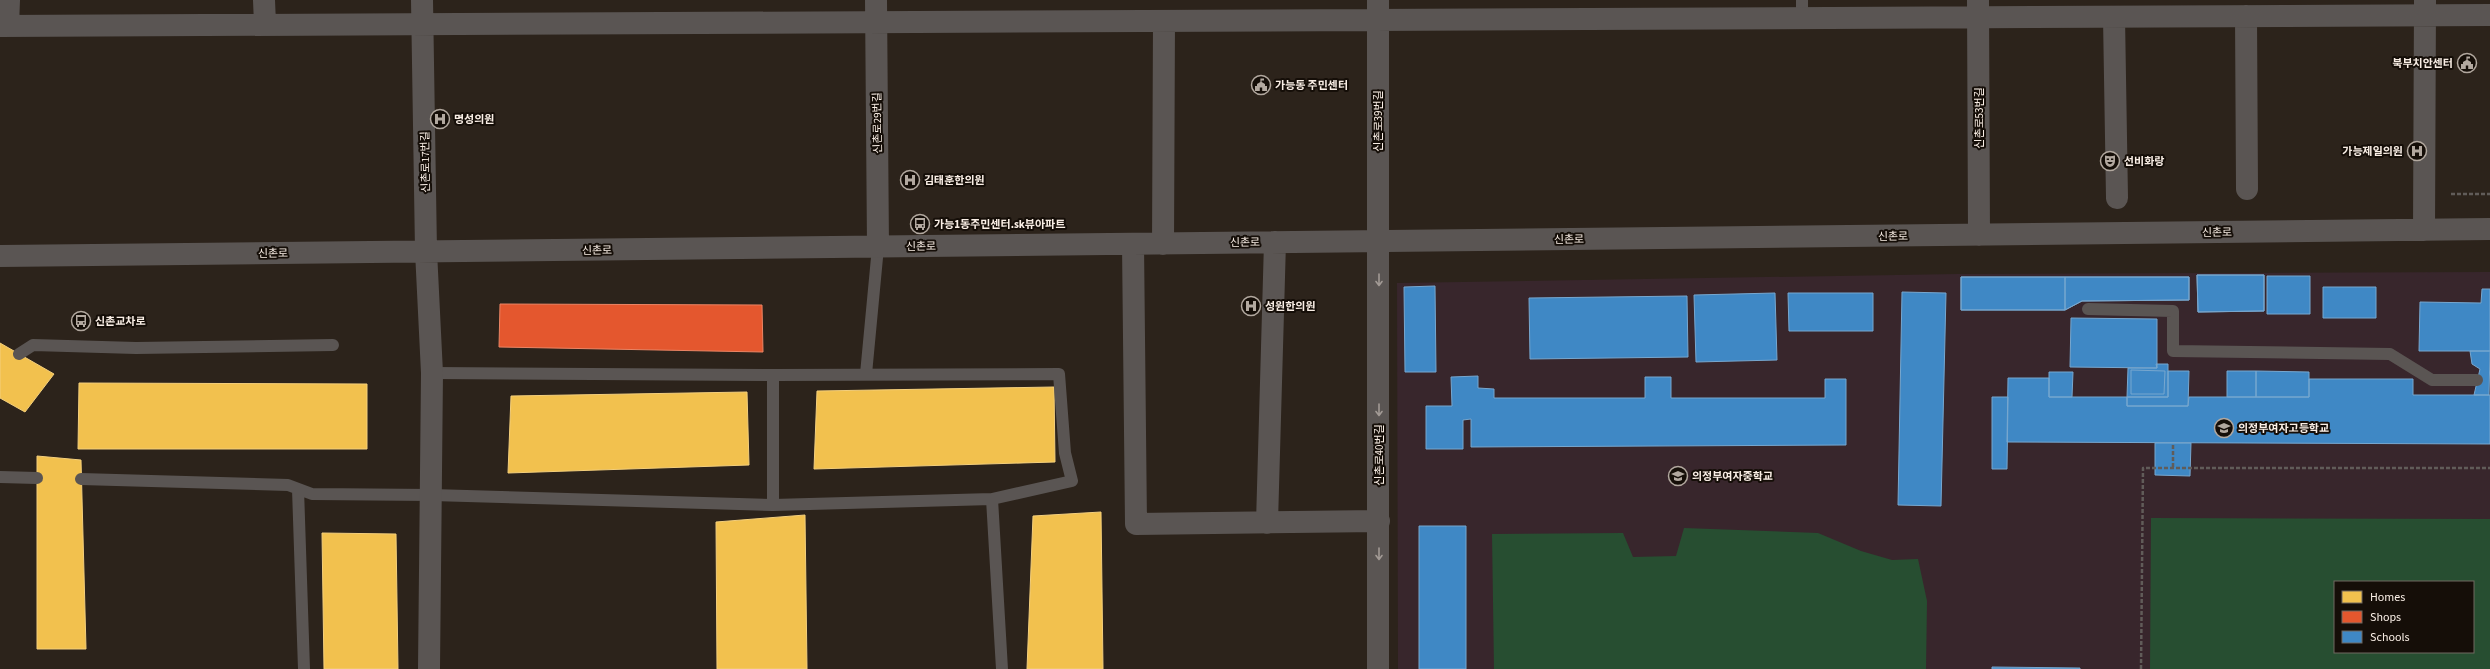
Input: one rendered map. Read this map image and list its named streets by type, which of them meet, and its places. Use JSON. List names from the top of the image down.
{
  "streets": {
    "street": [
      "신촌로53번길",
      "신촌로39번길",
      "신촌로29번길",
      "신촌로17번길",
      "신촌로",
      "신촌로40번길"
    ]
  },
  "crossings": [
    ["신촌로53번길", "신촌로"],
    ["신촌로39번길", "신촌로"],
    ["신촌로39번길", "신촌로40번길"],
    ["신촌로29번길", "신촌로"],
    ["신촌로17번길", "신촌로"],
    ["신촌로", "신촌로40번길"]
  ],
  "places": {
    "public building": ["북부치안센터", "가능동 주민센터"],
    "hospital": [
      "명성의원",
      "가능제일의원",
      "김태훈한의원",
      "성원한의원"
    ],
    "theatre": ["선비화랑"],
    "bus stop": ["가능1동주민센터.sk뷰아파트", "신촌교차로"],
    "school or university": ["의정부여자고등학교", "의정부여자중학교"]
  },
  "legend": ["Homes", "Shops", "Schools"]
}
